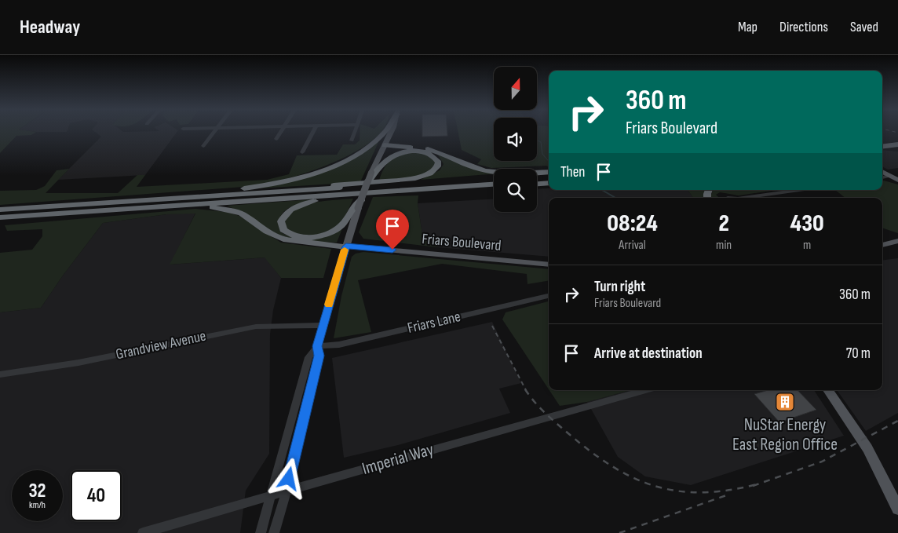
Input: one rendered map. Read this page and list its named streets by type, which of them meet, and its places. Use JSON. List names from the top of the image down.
{
  "streets": {
    "main road": ["Friars Boulevard"],
    "street": ["Friars Lane", "Grandview Avenue", "Imperial Way"]
  },
  "places": {
    "building": ["NuStar Energy East Region Office"]
  },
  "north": "top",
  "page": {
    "header": "Headway",
    "nav": ["Map", "Directions", "Saved"],
    "turn": ["360 m", "Friars Boulevard"],
    "then": "Then",
    "eta": [
      "08:24",
      "Arrival",
      "2",
      "min",
      "430",
      "m"
    ],
    "list": [
      {
        "name": "Turn right",
        "note": "Friars Boulevard",
        "value": "360 m"
      },
      {
        "name": "Arrive at destination",
        "value": "70 m"
      }
    ],
    "speed": "32 km/h",
    "limit": "40"
  }
}
